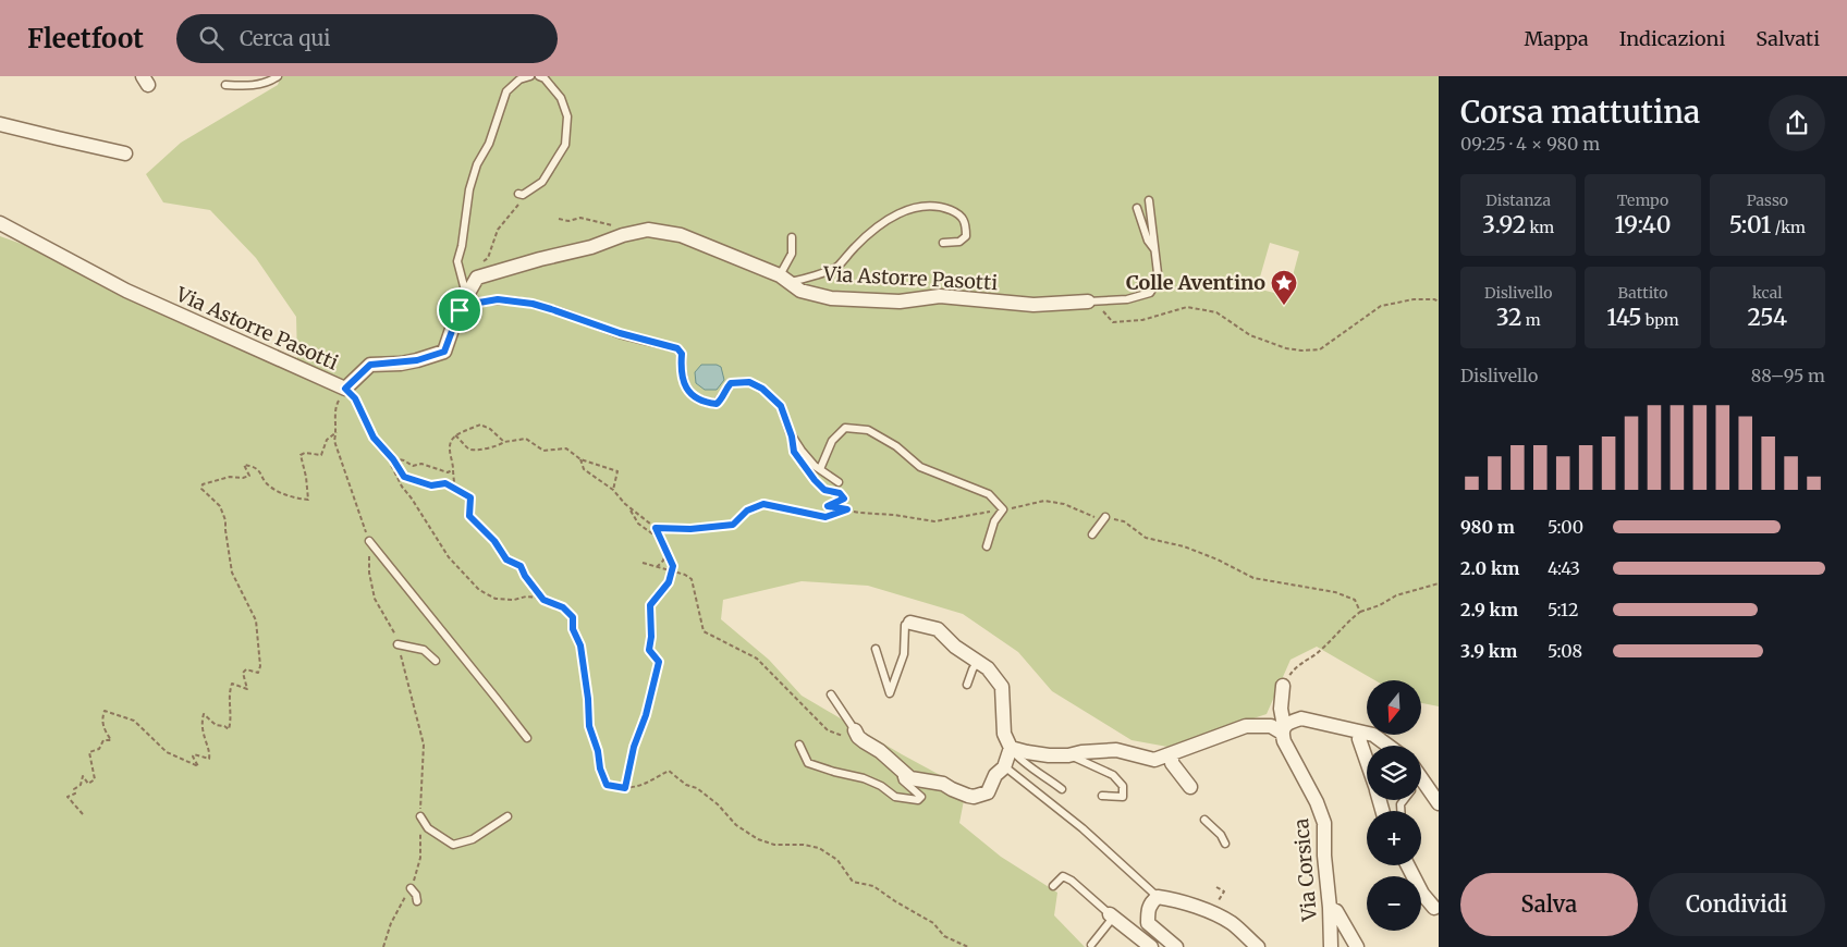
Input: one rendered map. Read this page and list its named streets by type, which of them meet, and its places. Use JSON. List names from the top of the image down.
{
  "streets": {
    "street": ["Via Astorre Pasotti", "Via Corsica"]
  },
  "places": {
    "place": ["Colle Aventino"]
  },
  "north": "bottom",
  "page": {
    "header": "Fleetfoot",
    "search": "Cerca qui",
    "nav": ["Mappa", "Indicazioni", "Salvati"],
    "heading": ["Corsa mattutina", "09:25 · 4 × 980 m"],
    "stats": [
      ["Distanza", "3.92 km"],
      ["Tempo", "19:40"],
      ["Passo", "5:01 /km"],
      ["Dislivello", "32 m"],
      ["Battito", "145 bpm"],
      ["kcal", "254"]
    ],
    "chart": ["Dislivello", "88–95 m"],
    "list": [
      {
        "name": "980 m",
        "note": "5:00"
      },
      {
        "name": "2.0 km",
        "note": "4:43"
      },
      {
        "name": "2.9 km",
        "note": "5:12"
      },
      {
        "name": "3.9 km",
        "note": "5:08"
      }
    ],
    "map_buttons": ["+", "−"],
    "buttons": ["Salva", "Condividi"]
  }
}
